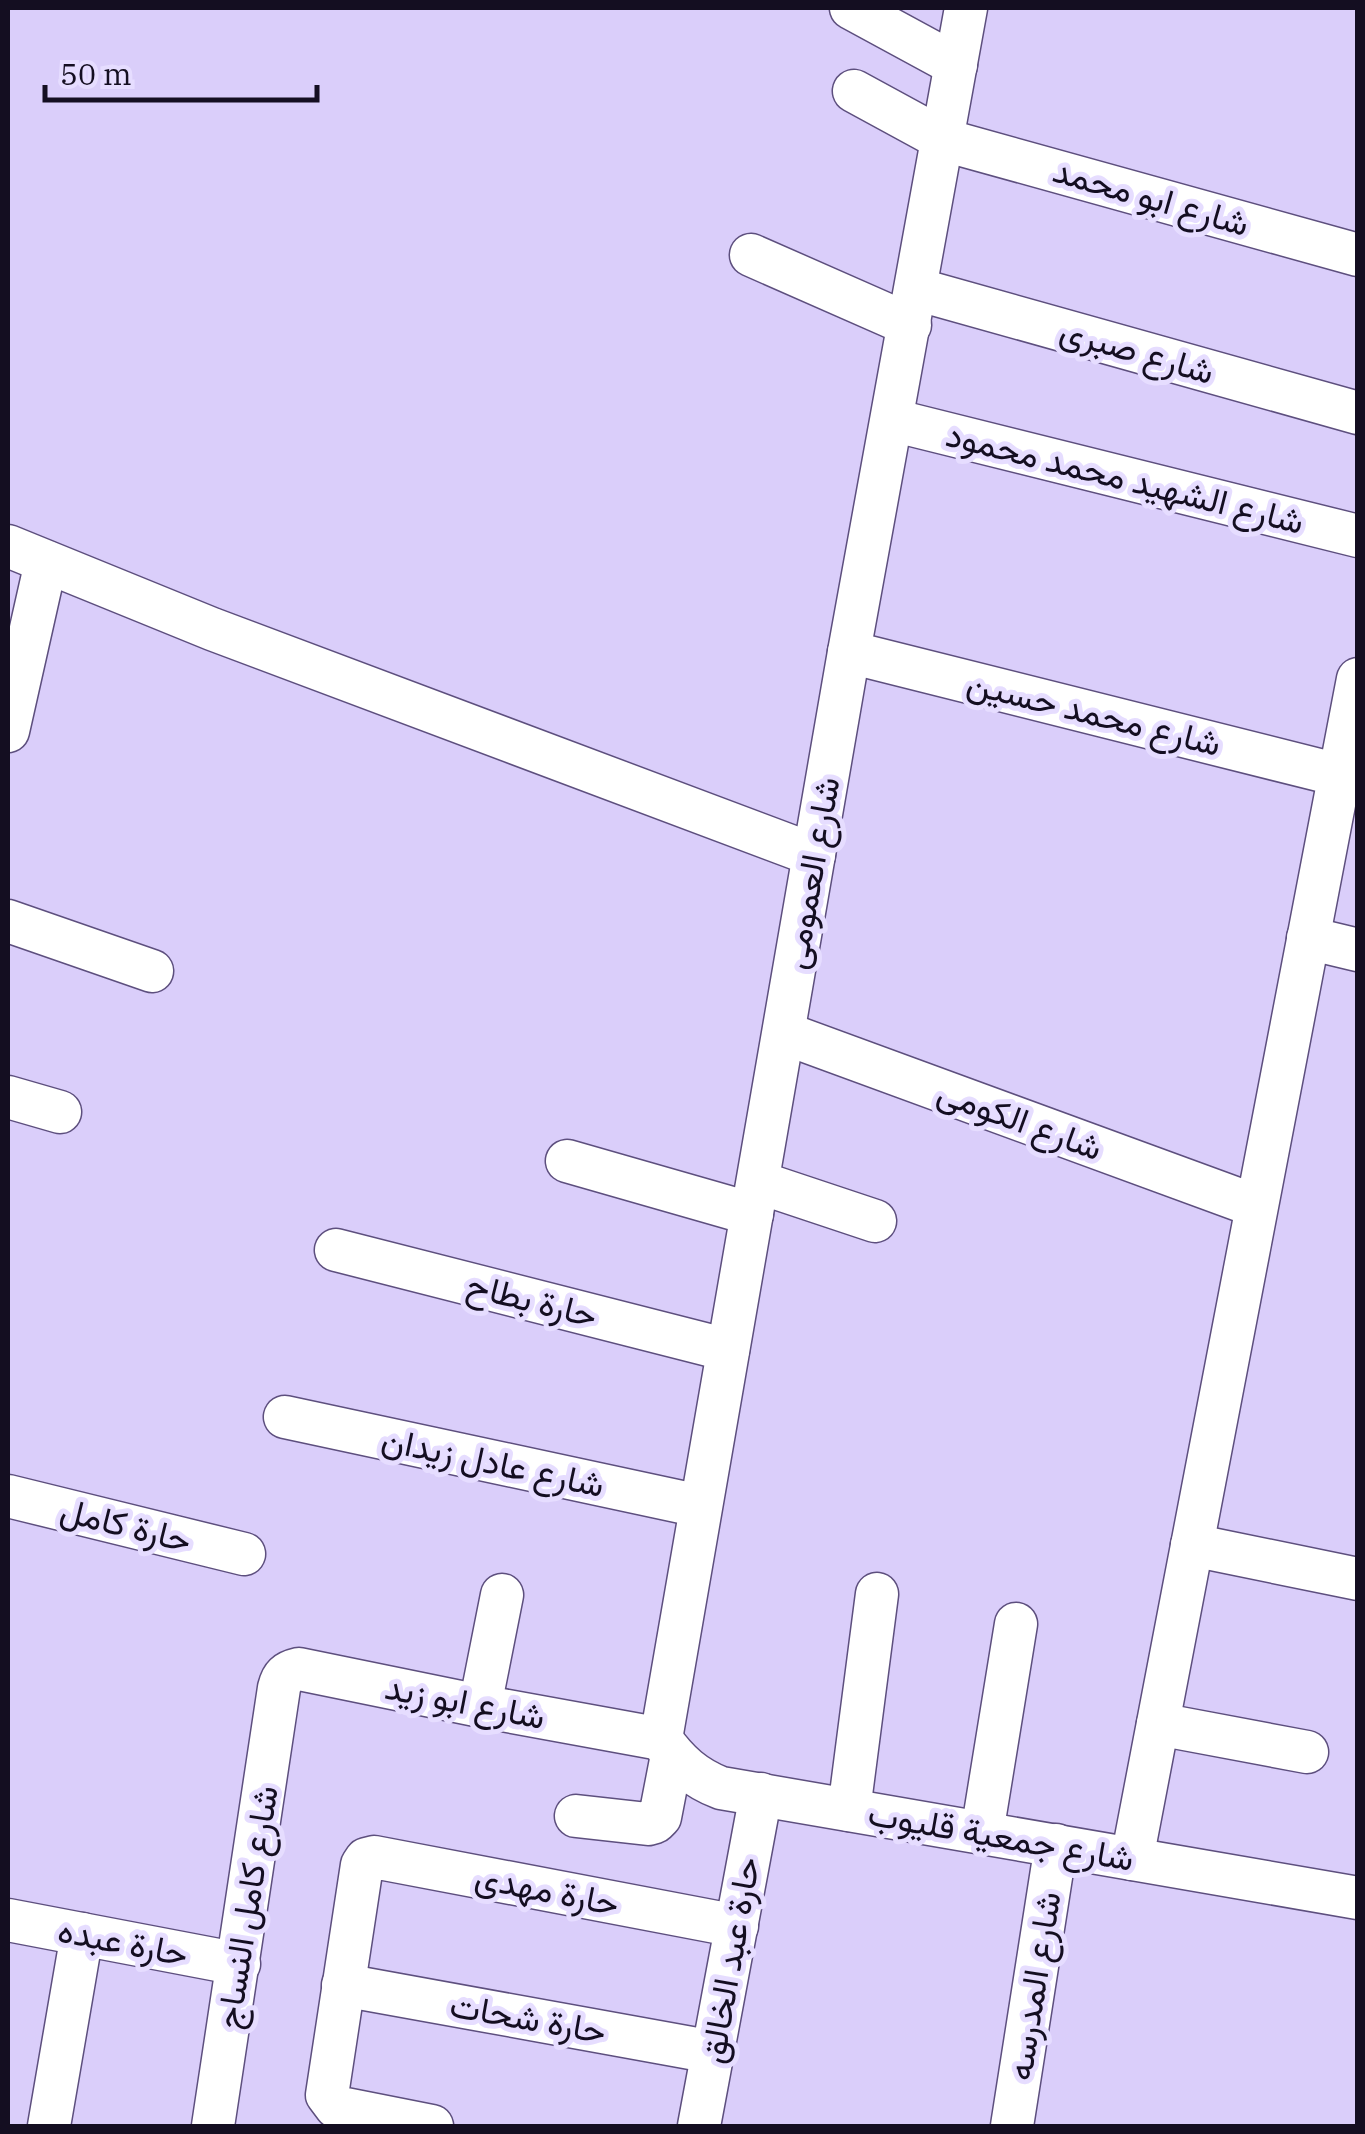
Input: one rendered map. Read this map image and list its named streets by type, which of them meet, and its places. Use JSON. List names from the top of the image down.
{
  "streets": {
    "street": [
      "شارع ابو محمد",
      "شارع صبرى",
      "شارع الشهيد محمد محمود",
      "شارع محمد حسين",
      "شارع العمومى",
      "شارع الكومى",
      "حارة بطاح",
      "شارع عادل زيدان",
      "حارة كامل",
      "شارع ابو زيد",
      "شارع جمعية قليوب",
      "حارة مهدى",
      "شارع كامل النساج",
      "حارة عبده",
      "حارة عبد الخالق",
      "شارع المدرسه",
      "حارة شحات"
    ]
  },
  "crossings": [
    ["شارع ابو محمد", "شارع العمومى"],
    ["شارع صبرى", "شارع العمومى"],
    ["شارع الشهيد محمد محمود", "شارع العمومى"],
    ["شارع محمد حسين", "شارع العمومى"],
    ["شارع العمومى", "شارع الكومى"],
    ["شارع العمومى", "حارة بطاح"],
    ["شارع العمومى", "شارع عادل زيدان"],
    ["شارع العمومى", "شارع ابو زيد"],
    ["شارع العمومى", "شارع جمعية قليوب"],
    ["شارع ابو زيد", "شارع جمعية قليوب"],
    ["شارع ابو زيد", "شارع كامل النساج"],
    ["شارع جمعية قليوب", "حارة عبد الخالق"],
    ["شارع جمعية قليوب", "شارع المدرسه"],
    ["حارة مهدى", "حارة عبد الخالق"],
    ["حارة مهدى", "حارة شحات"],
    ["شارع كامل النساج", "حارة عبده"],
    ["حارة عبد الخالق", "حارة شحات"]
  ],
  "scale_bar": "50 m"
}
